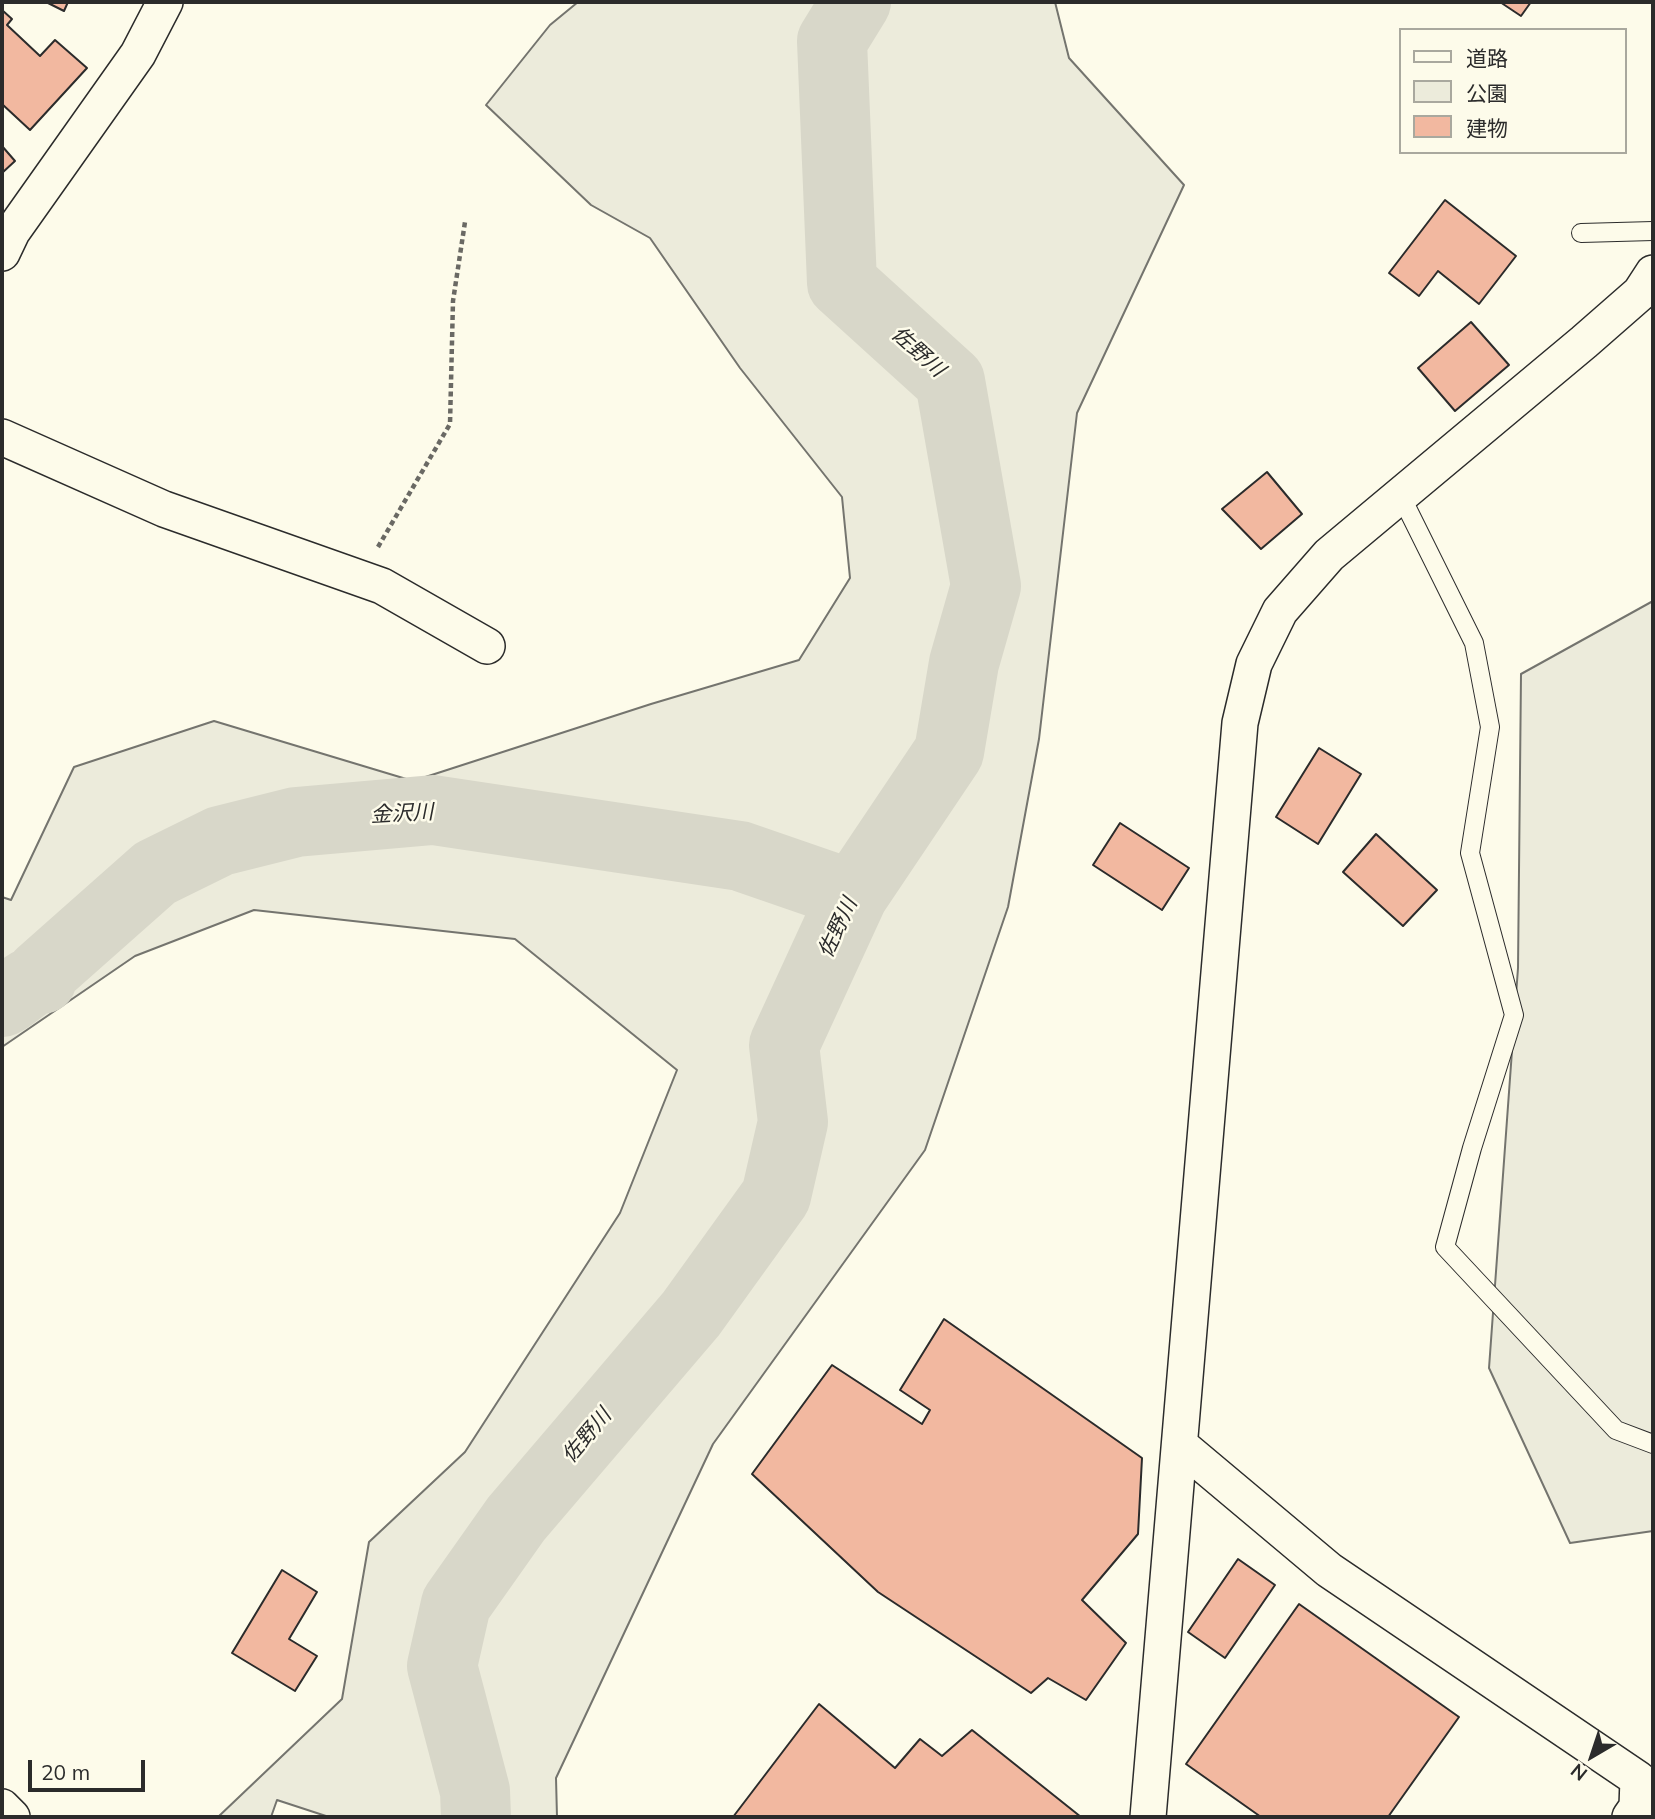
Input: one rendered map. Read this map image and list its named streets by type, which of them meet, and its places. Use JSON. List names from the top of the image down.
{
  "water": ["佐野川", "金沢川"],
  "legend": ["道路", "公園", "建物"],
  "scale_bar": "20 m",
  "north": "bottom left"
}
